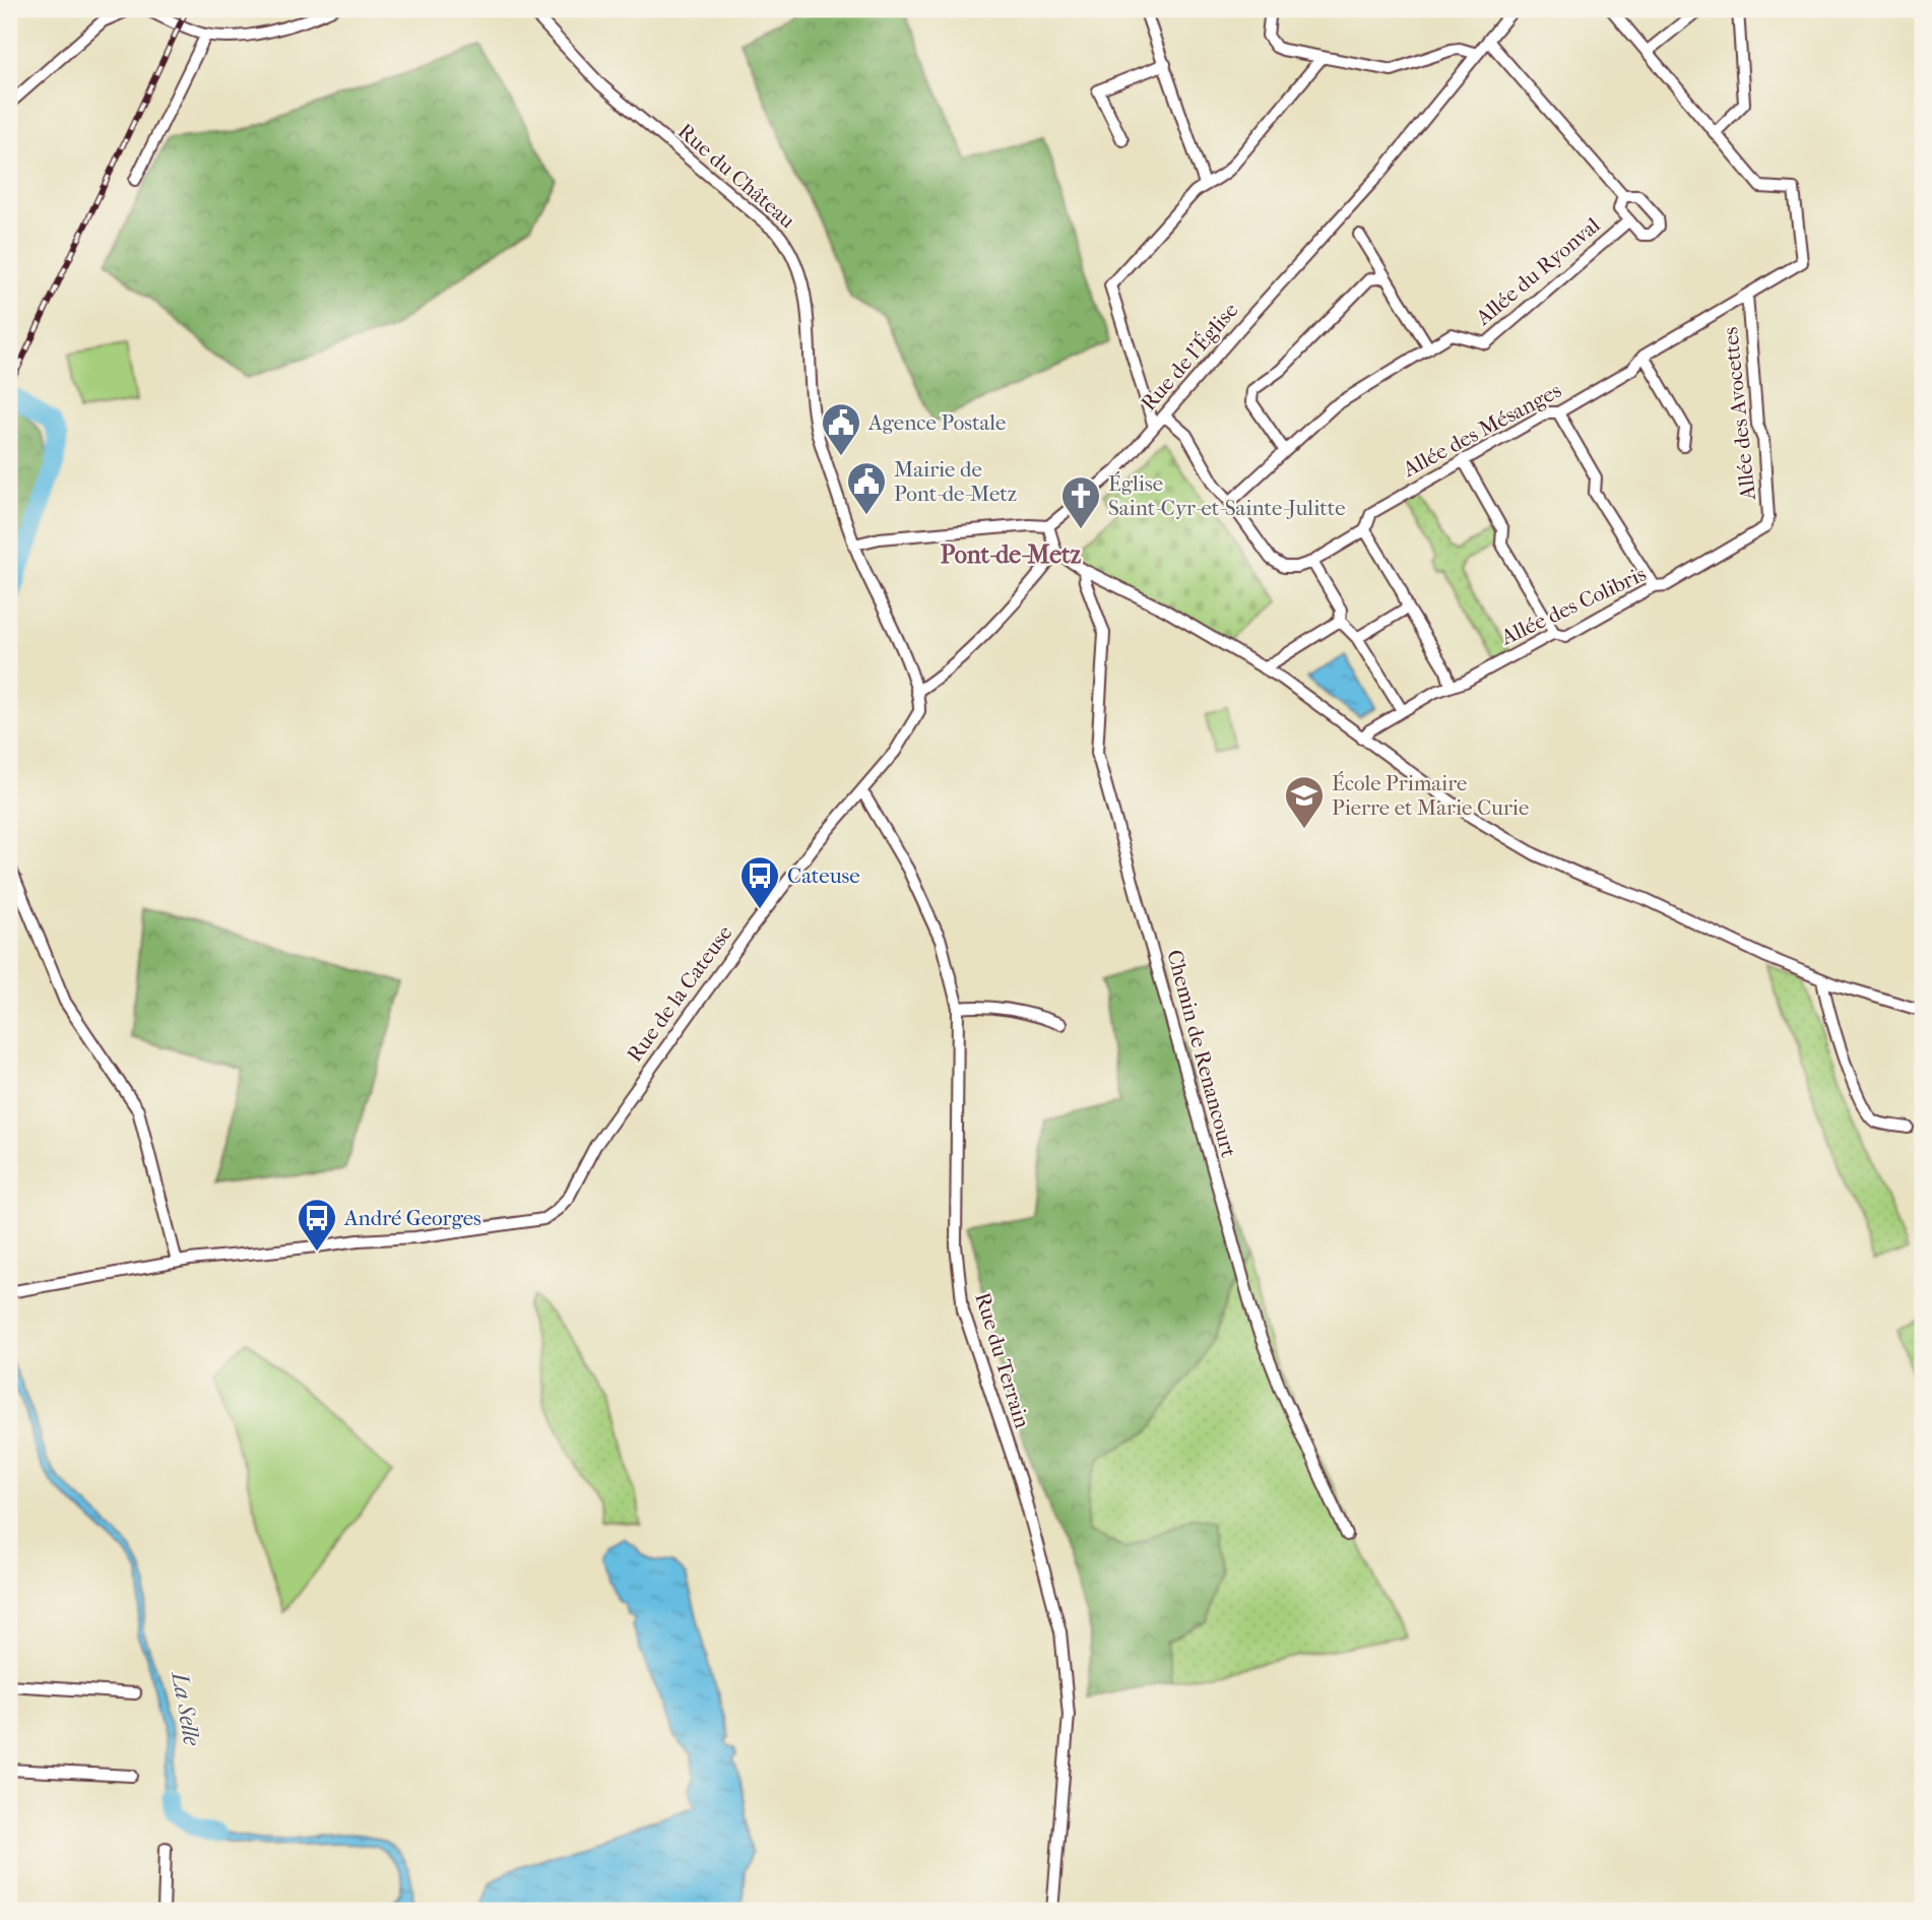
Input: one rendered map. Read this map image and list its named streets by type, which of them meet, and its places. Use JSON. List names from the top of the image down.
{
  "streets": {
    "street": [
      "Rue du Château",
      "Allée du Ryonval",
      "Rue de l'Église",
      "Allée des Avocettes",
      "Allée des Mésanges",
      "Allée des Colibris",
      "Rue de la Cateuse",
      "Chemin de Renancourt",
      "Rue du Terrain"
    ]
  },
  "crossings": [
    ["Rue du Château", "Rue de la Cateuse"],
    ["Allée du Ryonval", "Rue de l'Église"],
    ["Rue de l'Église", "Allée des Mésanges"],
    ["Allée des Avocettes", "Allée des Mésanges"],
    ["Allée des Avocettes", "Allée des Colibris"],
    ["Rue de la Cateuse", "Rue du Terrain"]
  ],
  "districts": ["Pont-de-Metz"],
  "water": ["La Selle"],
  "places": {
    "public building": ["Agence Postale", "Mairie de Pont-de-Metz"],
    "church": ["Église Saint-Cyr-et-Sainte-Julitte"],
    "school or university": ["École Primaire Pierre et Marie Curie"],
    "bus stop": ["Cateuse", "André Georges"]
  }
}
